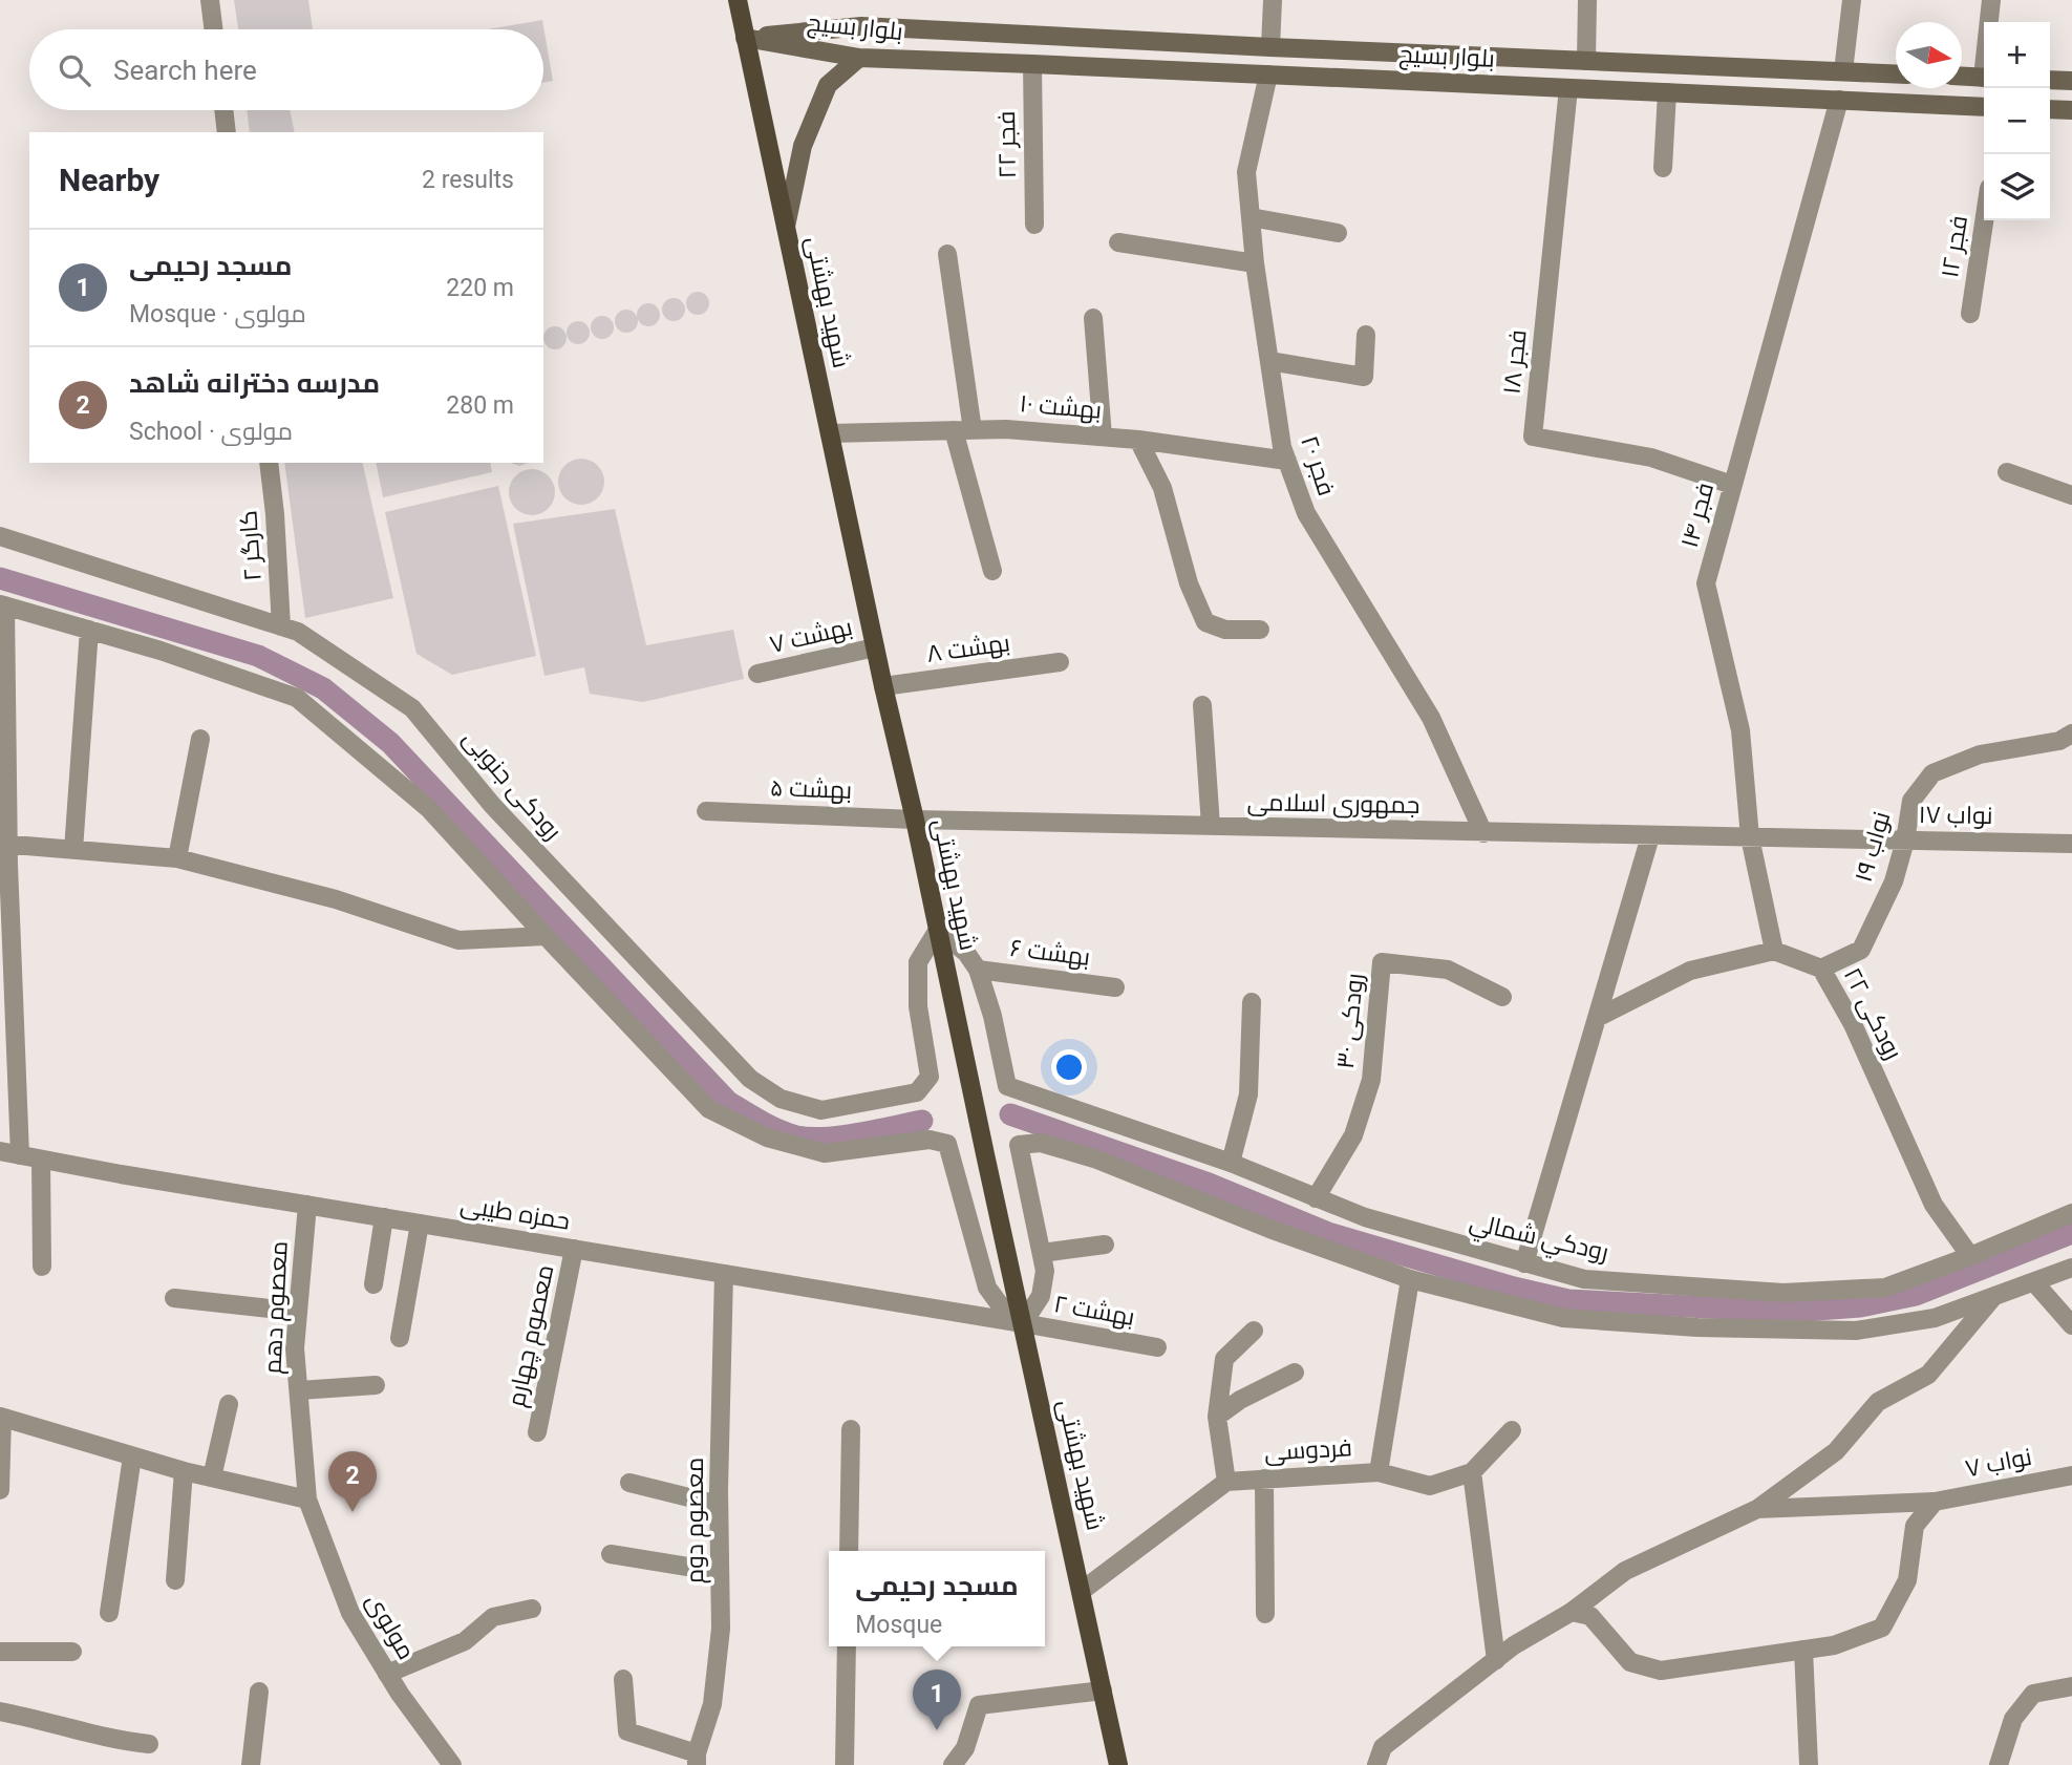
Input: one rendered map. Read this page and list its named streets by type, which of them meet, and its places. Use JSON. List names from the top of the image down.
{
  "streets": {
    "main road": ["بلوار بسیج", "شهید بهشتی"],
    "street": [
      "فجر ۲۲",
      "فجر ۱۲",
      "فجر ۱۸",
      "بهشت ۱۰",
      "فجر ۲۰",
      "فجر ۱۴",
      "کارگر ۲",
      "بهشت ۷",
      "بهشت ۸",
      "رودکی جنوبی",
      "بهشت ۵",
      "جمهوری اسلامی",
      "نواب ۱۷",
      "نواب ۱۹",
      "بهشت ۶",
      "رودکی ۲۲",
      "رودکی ۳۰",
      "حمزه طیبی",
      "رودکي شمالي",
      "معصوم دهم",
      "بهشت ۲",
      "معصوم چهارم",
      "فردوسی",
      "نواب ۷",
      "معصوم دوم",
      "مولوی"
    ]
  },
  "crossings": [
    ["بلوار بسیج", "فجر ۲۲"],
    ["بلوار بسیج", "شهید بهشتی"],
    ["بلوار بسیج", "فجر ۱۸"],
    ["بلوار بسیج", "فجر ۲۰"],
    ["بلوار بسیج", "فجر ۱۴"],
    ["شهید بهشتی", "بهشت ۱۰"],
    ["شهید بهشتی", "بهشت ۷"],
    ["شهید بهشتی", "بهشت ۸"],
    ["شهید بهشتی", "رودکی جنوبی"],
    ["شهید بهشتی", "بهشت ۵"],
    ["شهید بهشتی", "جمهوری اسلامی"],
    ["شهید بهشتی", "حمزه طیبی"],
    ["شهید بهشتی", "بهشت ۲"],
    ["فجر ۱۸", "فجر ۱۴"],
    ["بهشت ۱۰", "فجر ۲۰"],
    ["فجر ۲۰", "جمهوری اسلامی"],
    ["فجر ۱۴", "جمهوری اسلامی"],
    ["فجر ۱۴", "نواب ۱۷"],
    ["فجر ۱۴", "رودکی ۲۲"],
    ["کارگر ۲", "رودکی جنوبی"],
    ["بهشت ۵", "جمهوری اسلامی"],
    ["جمهوری اسلامی", "نواب ۱۷"],
    ["نواب ۱۷", "نواب ۱۹"],
    ["نواب ۱۹", "رودکی ۲۲"],
    ["بهشت ۶", "رودکي شمالي"],
    ["رودکی ۲۲", "رودکي شمالي"],
    ["رودکی ۳۰", "رودکي شمالي"],
    ["حمزه طیبی", "معصوم دهم"],
    ["حمزه طیبی", "بهشت ۲"],
    ["حمزه طیبی", "معصوم چهارم"],
    ["حمزه طیبی", "معصوم دوم"],
    ["معصوم دهم", "مولوی"]
  ],
  "north": "right",
  "page": {
    "map_buttons": ["+", "−"],
    "search": "Search here",
    "heading": ["Nearby", "2 results"],
    "list": [
      {
        "mark": "1",
        "name": "مسجد رحیمی",
        "note": "Mosque · مولوی",
        "value": "220 m"
      },
      {
        "mark": "2",
        "name": "مدرسه دخترانه شاهد",
        "note": "School · مولوی",
        "value": "280 m"
      }
    ],
    "pins": ["2", "1"],
    "popup": ["مسجد رحیمی", "Mosque"]
  }
}
